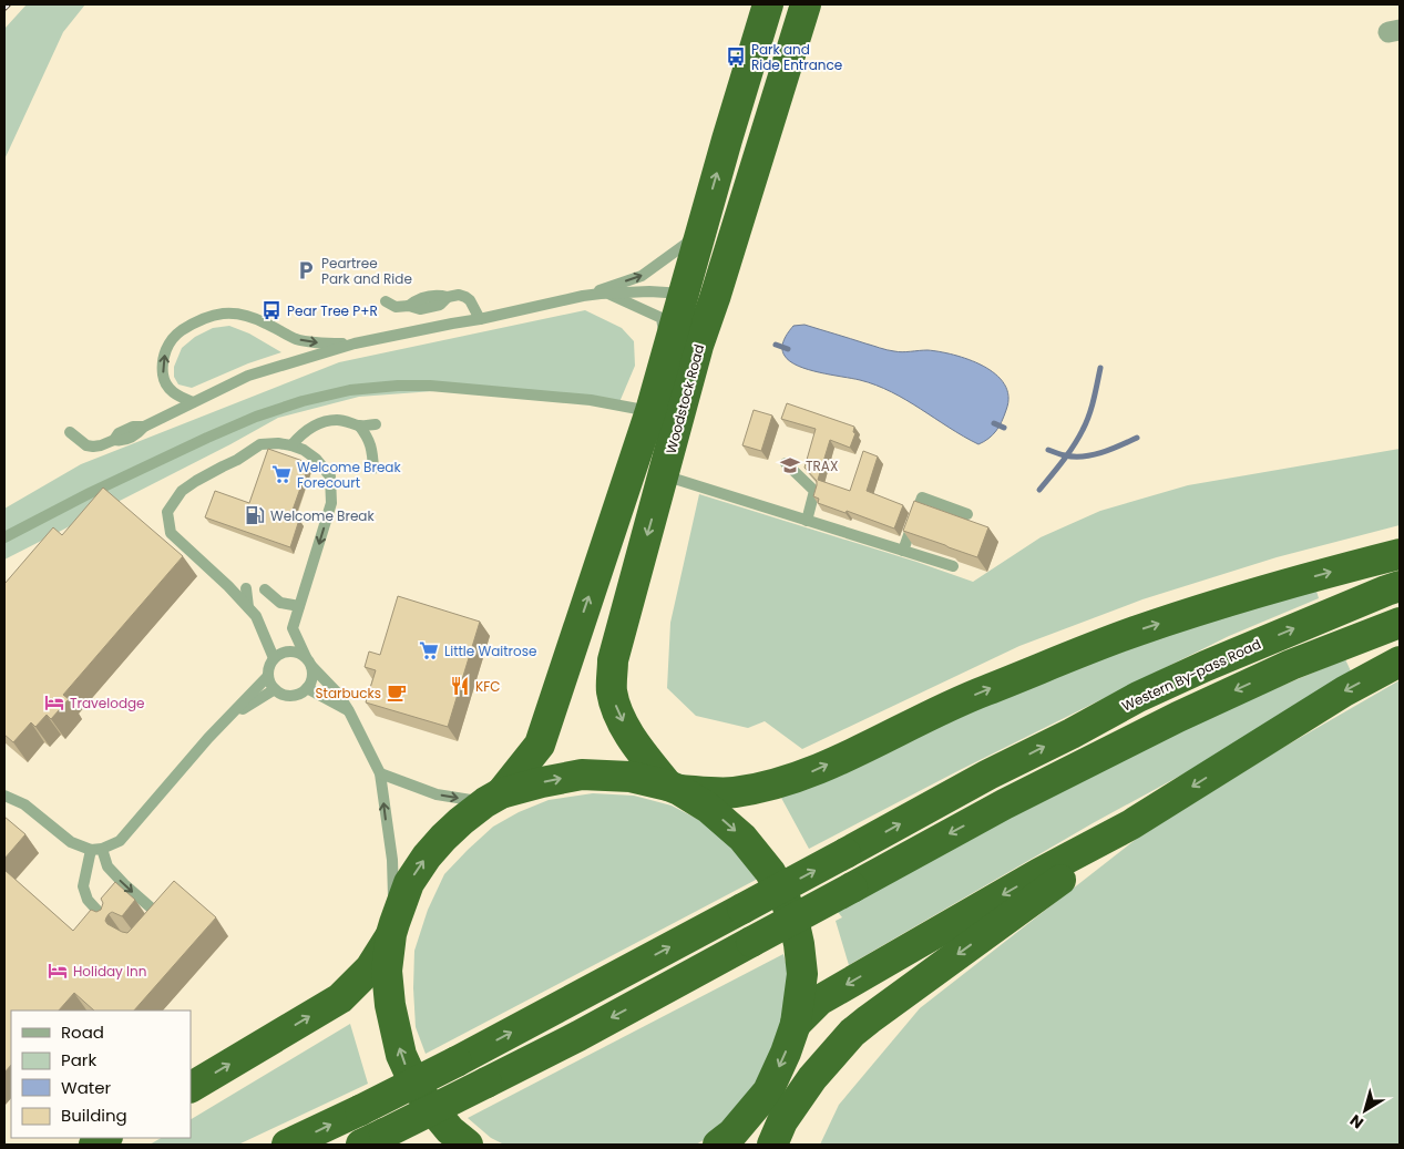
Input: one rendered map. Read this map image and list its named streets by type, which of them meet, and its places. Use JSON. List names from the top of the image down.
{
  "streets": {
    "highway": ["Woodstock Road", "Western By-pass Road"]
  },
  "places": {
    "bus stop": ["Park and Ride Entrance", "Pear Tree P+R"],
    "parking": ["Peartree Park and Ride"],
    "school or university": ["TRAX"],
    "supermarket": ["Welcome Break Forecourt", "Little Waitrose"],
    "fuel station": ["Welcome Break"],
    "restaurant": ["KFC"],
    "cafe": ["Starbucks"],
    "hotel": ["Travelodge", "Holiday Inn"]
  },
  "legend": [
    "Road",
    "Park",
    "Water",
    "Building"
  ],
  "north": "bottom left"
}
